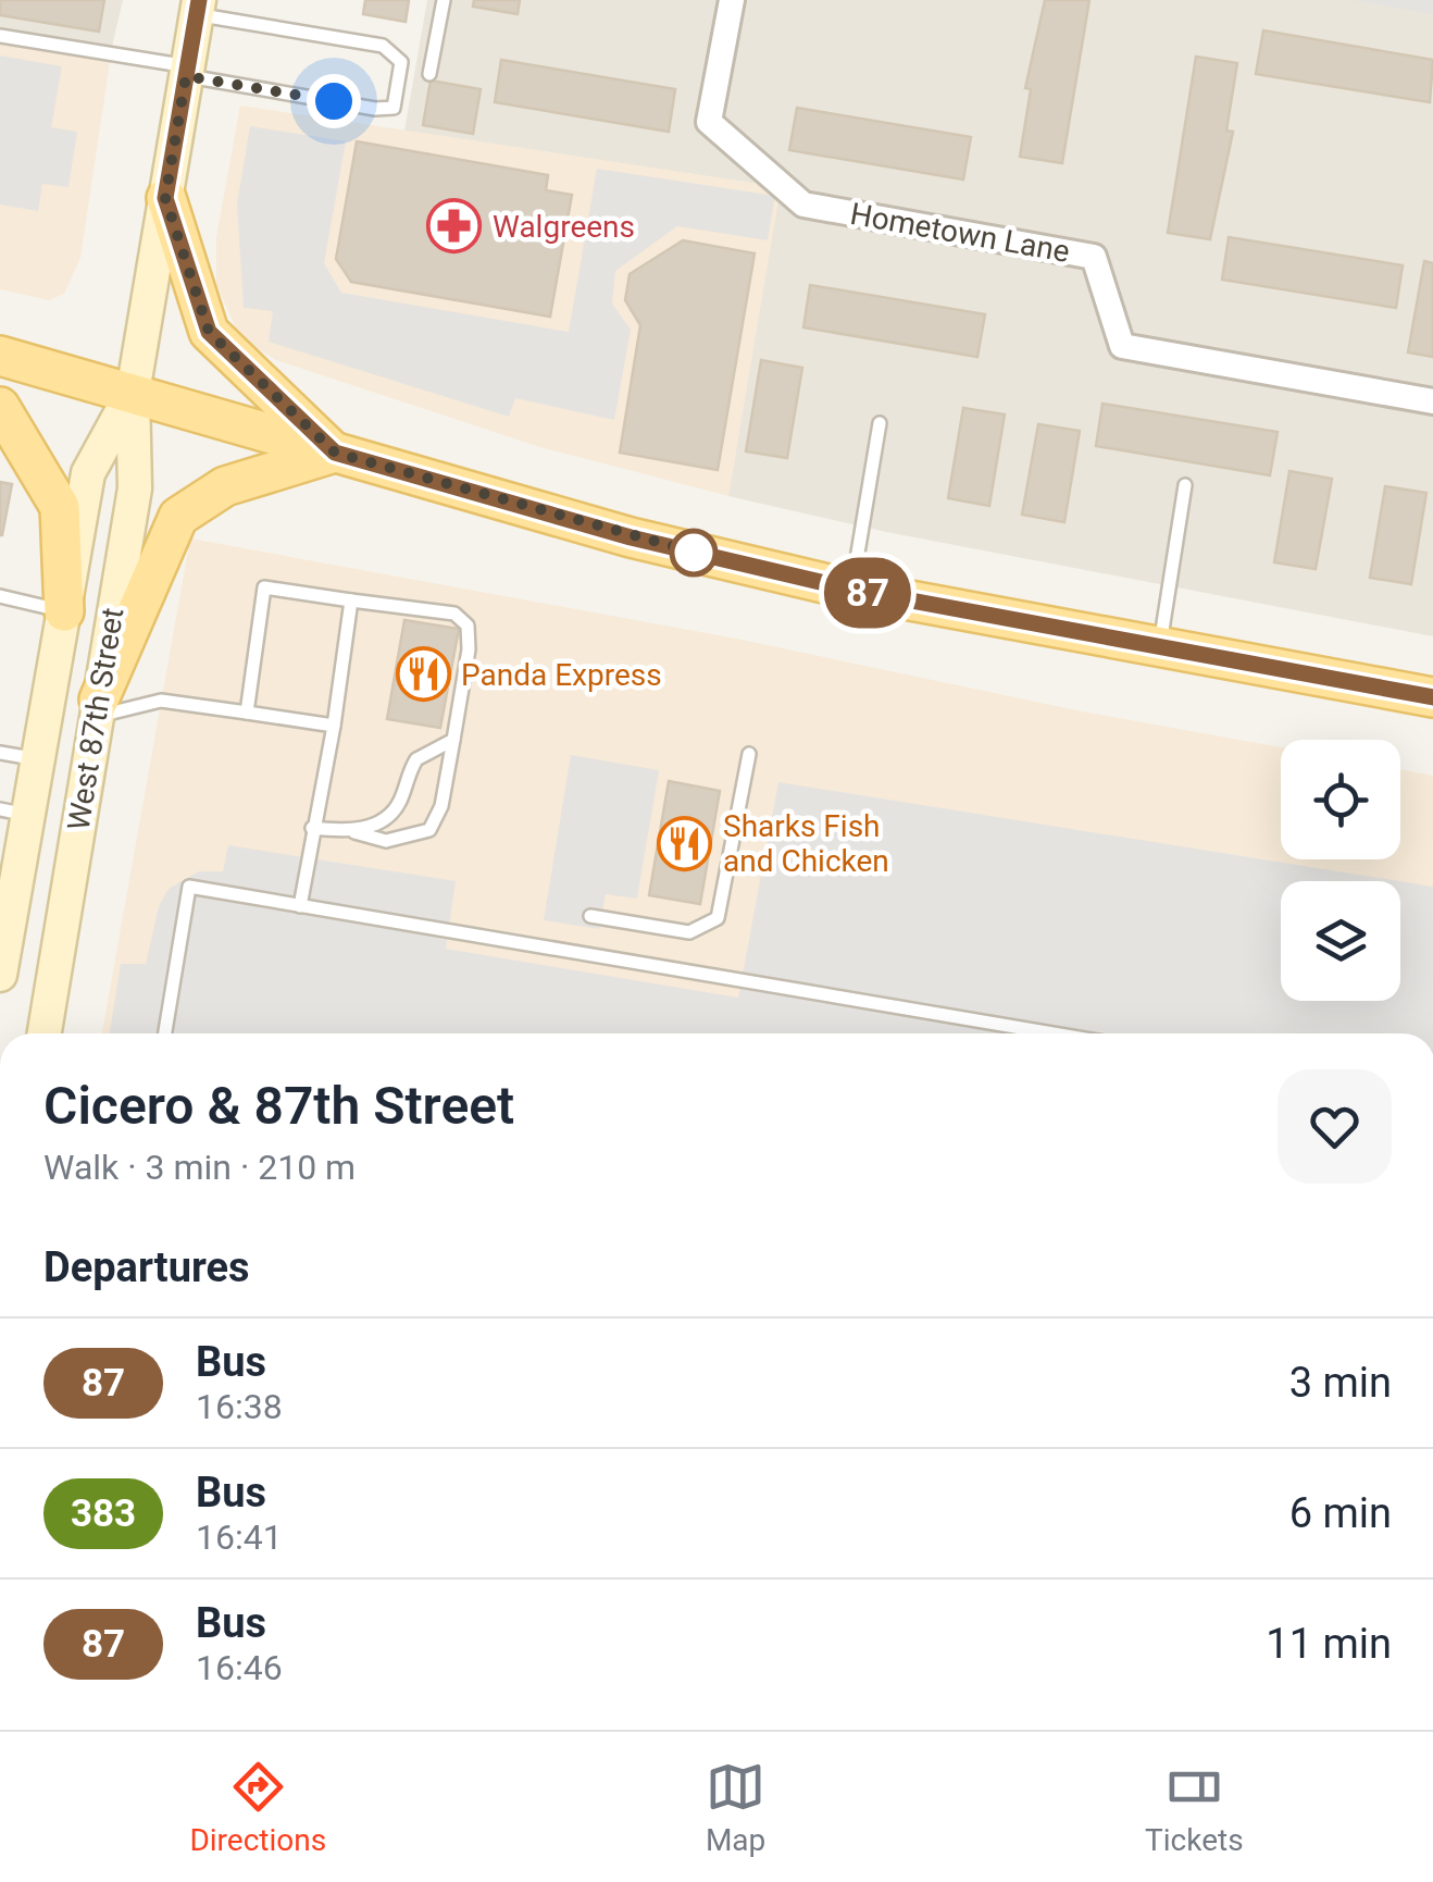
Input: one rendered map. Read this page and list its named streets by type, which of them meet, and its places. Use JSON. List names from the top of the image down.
{
  "streets": {
    "main road": ["West 87th Street"],
    "street": ["Hometown Lane"]
  },
  "places": {
    "pharmacy": ["Walgreens"],
    "restaurant": ["Panda Express", "Sharks Fish and Chicken"]
  },
  "lines": ["bus line 87"],
  "page": {
    "on_map": "87",
    "heading": [
      ["Cicero & 87th Street", "Walk · 3 min · 210 m"],
      "Departures"
    ],
    "list": [
      {
        "mark": "87",
        "name": "Bus",
        "note": "16:38",
        "value": "3 min"
      },
      {
        "mark": "383",
        "name": "Bus",
        "note": "16:41",
        "value": "6 min"
      },
      {
        "mark": "87",
        "name": "Bus",
        "note": "16:46",
        "value": "11 min"
      }
    ],
    "tabs": ["Directions", "Map", "Tickets"]
  }
}
